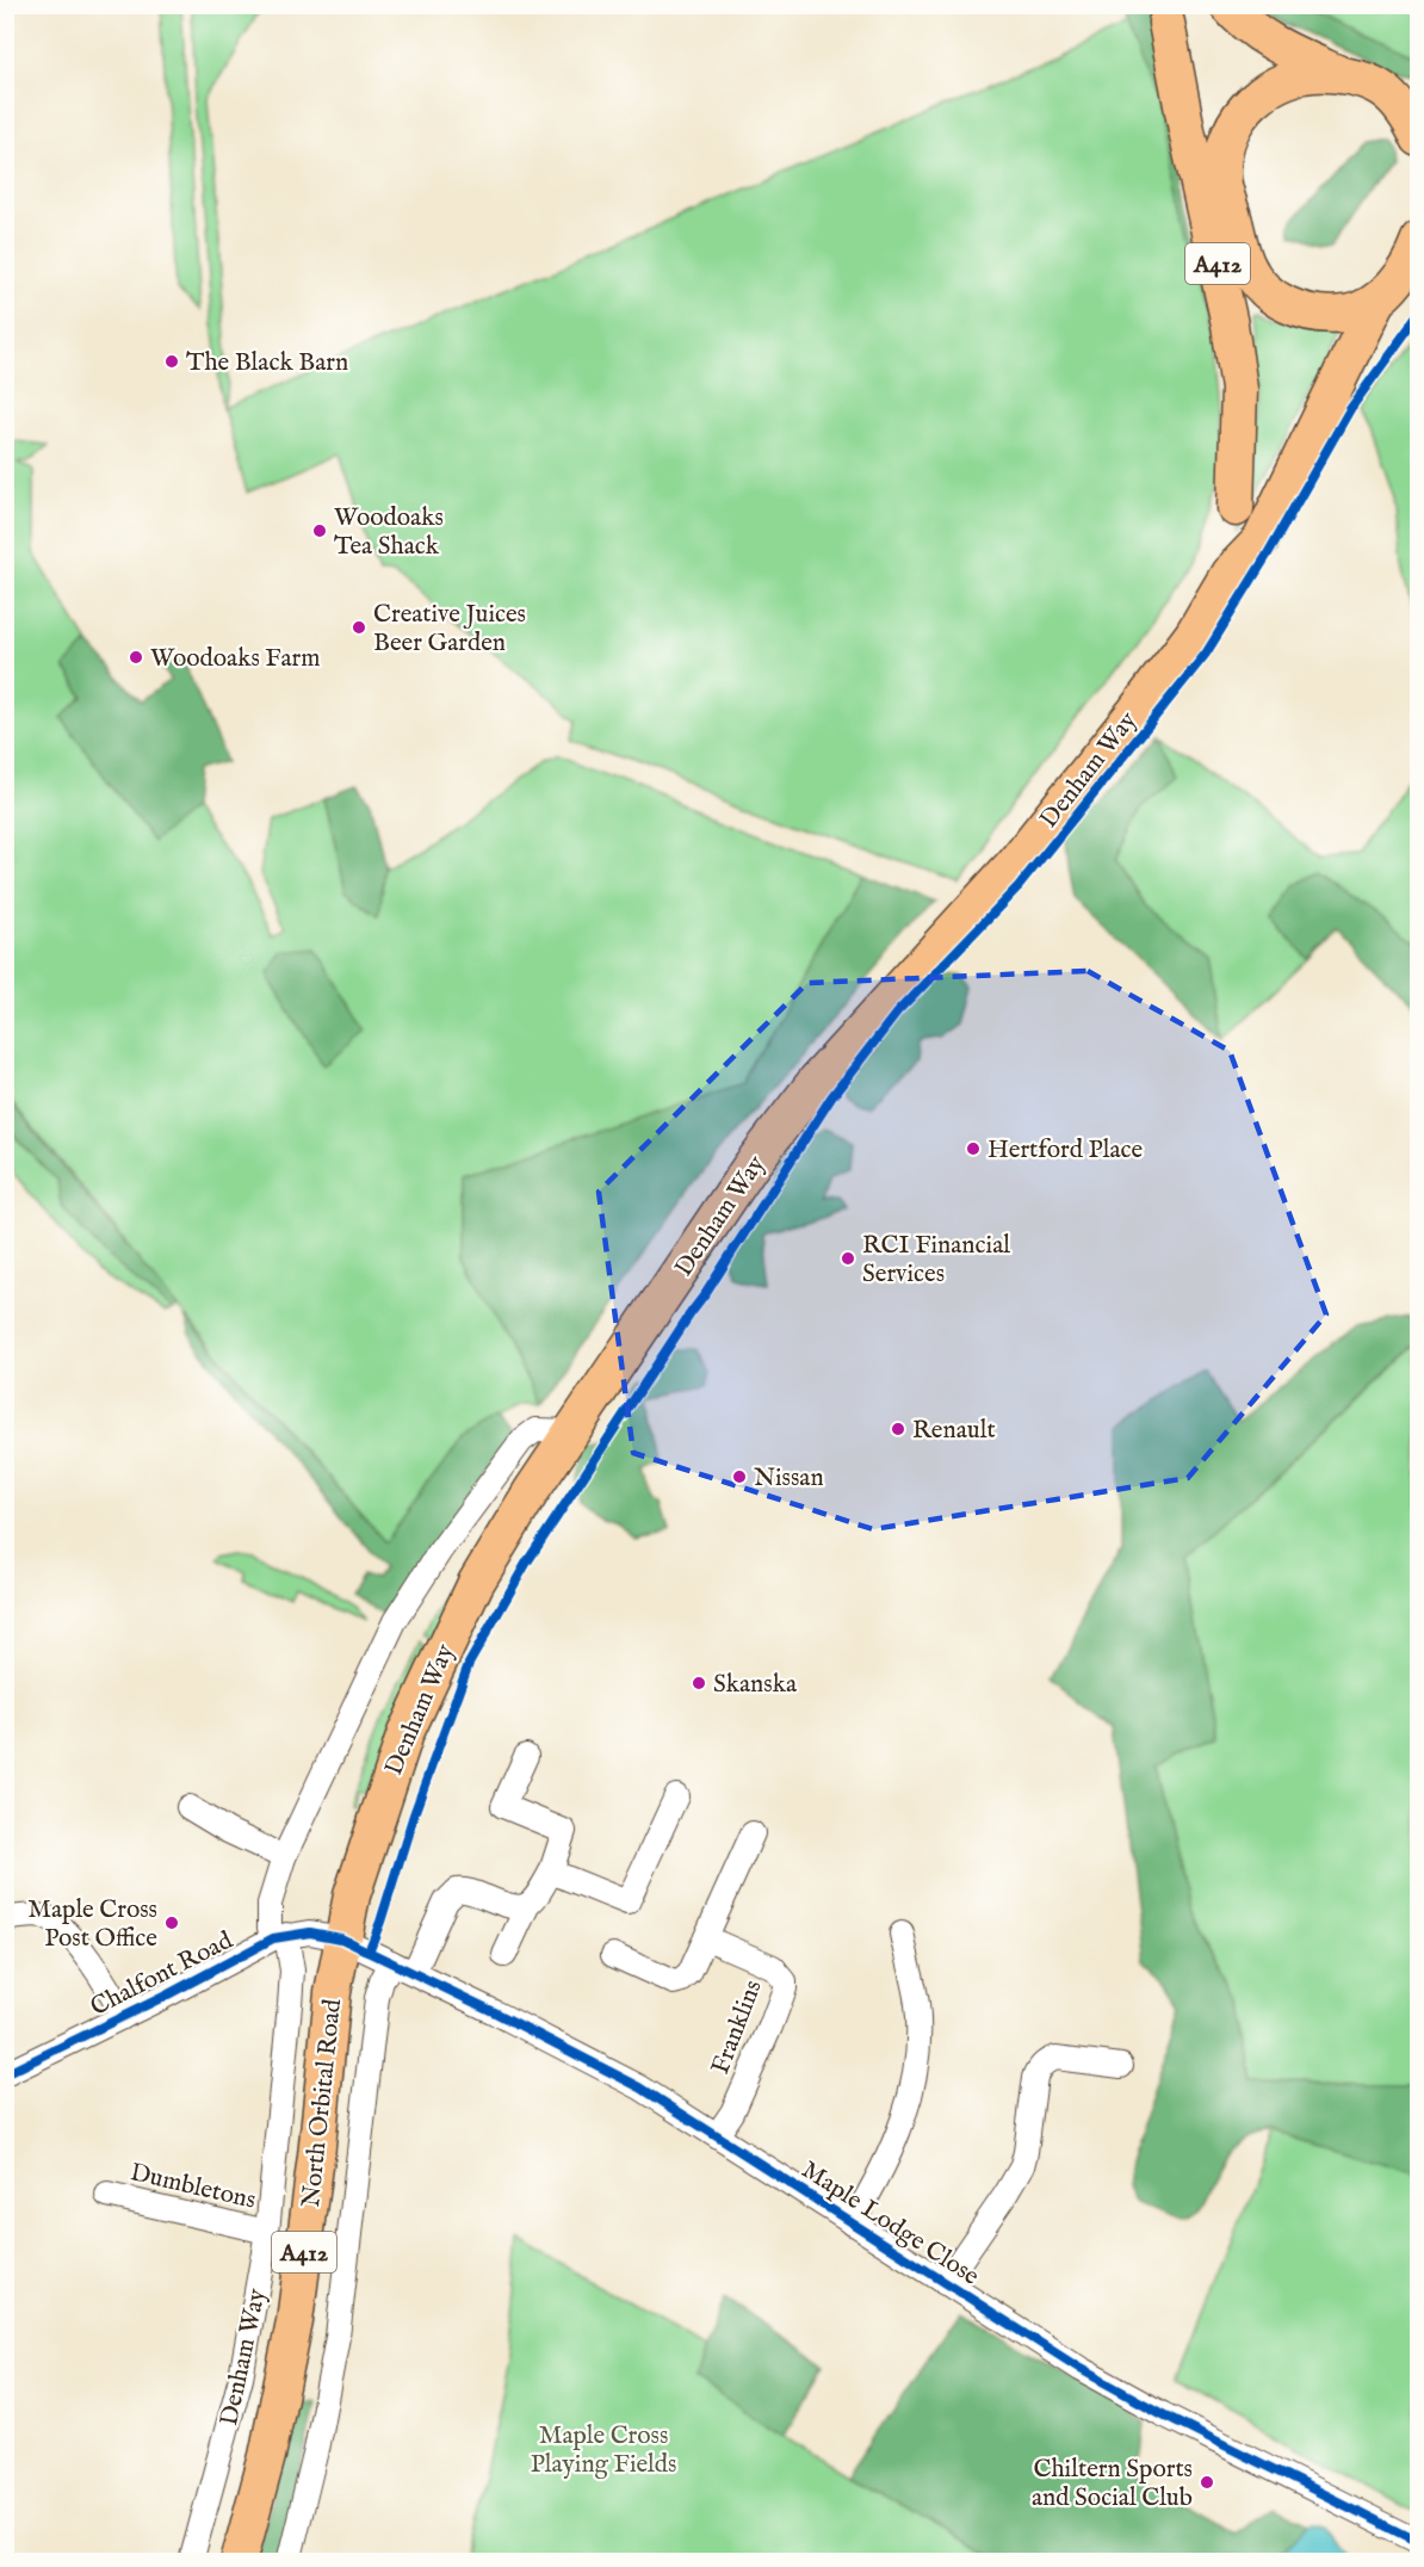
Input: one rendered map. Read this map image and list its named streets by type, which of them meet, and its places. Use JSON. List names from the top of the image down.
{
  "streets": {
    "main road": ["A412", "Denham Way", "North Orbital Road"],
    "street": [
      "Chalfont Road",
      "Franklins",
      "Dumbletons",
      "Maple Lodge Close"
    ]
  },
  "crossings": [
    ["A412", "Denham Way"],
    ["Denham Way", "Chalfont Road"],
    ["Denham Way", "North Orbital Road"],
    ["Denham Way", "Dumbletons"],
    ["Denham Way", "Maple Lodge Close"],
    ["Chalfont Road", "North Orbital Road"],
    ["Chalfont Road", "Maple Lodge Close"],
    ["Franklins", "Maple Lodge Close"],
    ["North Orbital Road", "Maple Lodge Close"]
  ],
  "parks": ["Maple Cross Playing Fields"],
  "places": [
    "The Black Barn",
    "Woodoaks Tea Shack",
    "Creative Juices Beer Garden",
    "Woodoaks Farm",
    "Hertford Place",
    "RCI Financial Services",
    "Renault",
    "Nissan",
    "Skanska",
    "Maple Cross Post Office",
    "Chiltern Sports and Social Club"
  ]
}
